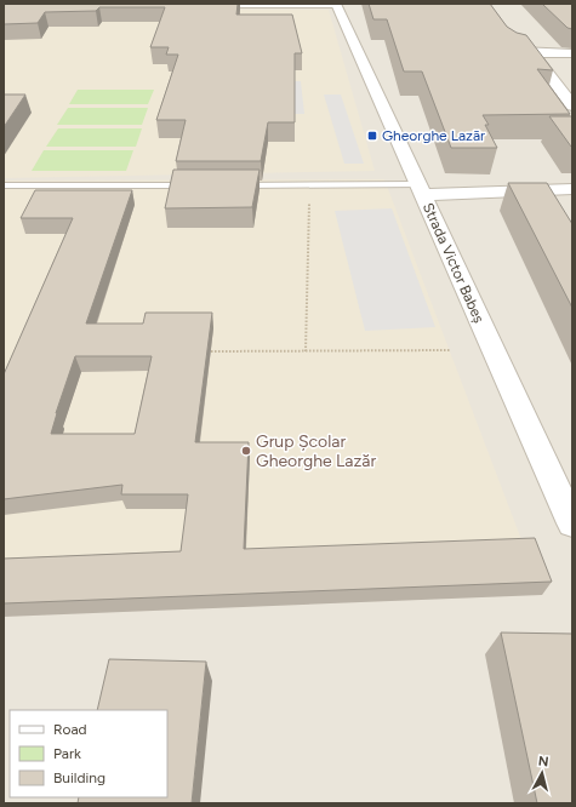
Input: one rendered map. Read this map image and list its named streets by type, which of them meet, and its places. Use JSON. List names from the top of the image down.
{
  "streets": {
    "street": ["Strada Victor Babeș"]
  },
  "places": {
    "transit": ["Gheorghe Lazăr"],
    "other": ["Grup Școlar Gheorghe Lazăr"]
  },
  "legend": ["Road", "Park", "Building"],
  "north": "top"
}
